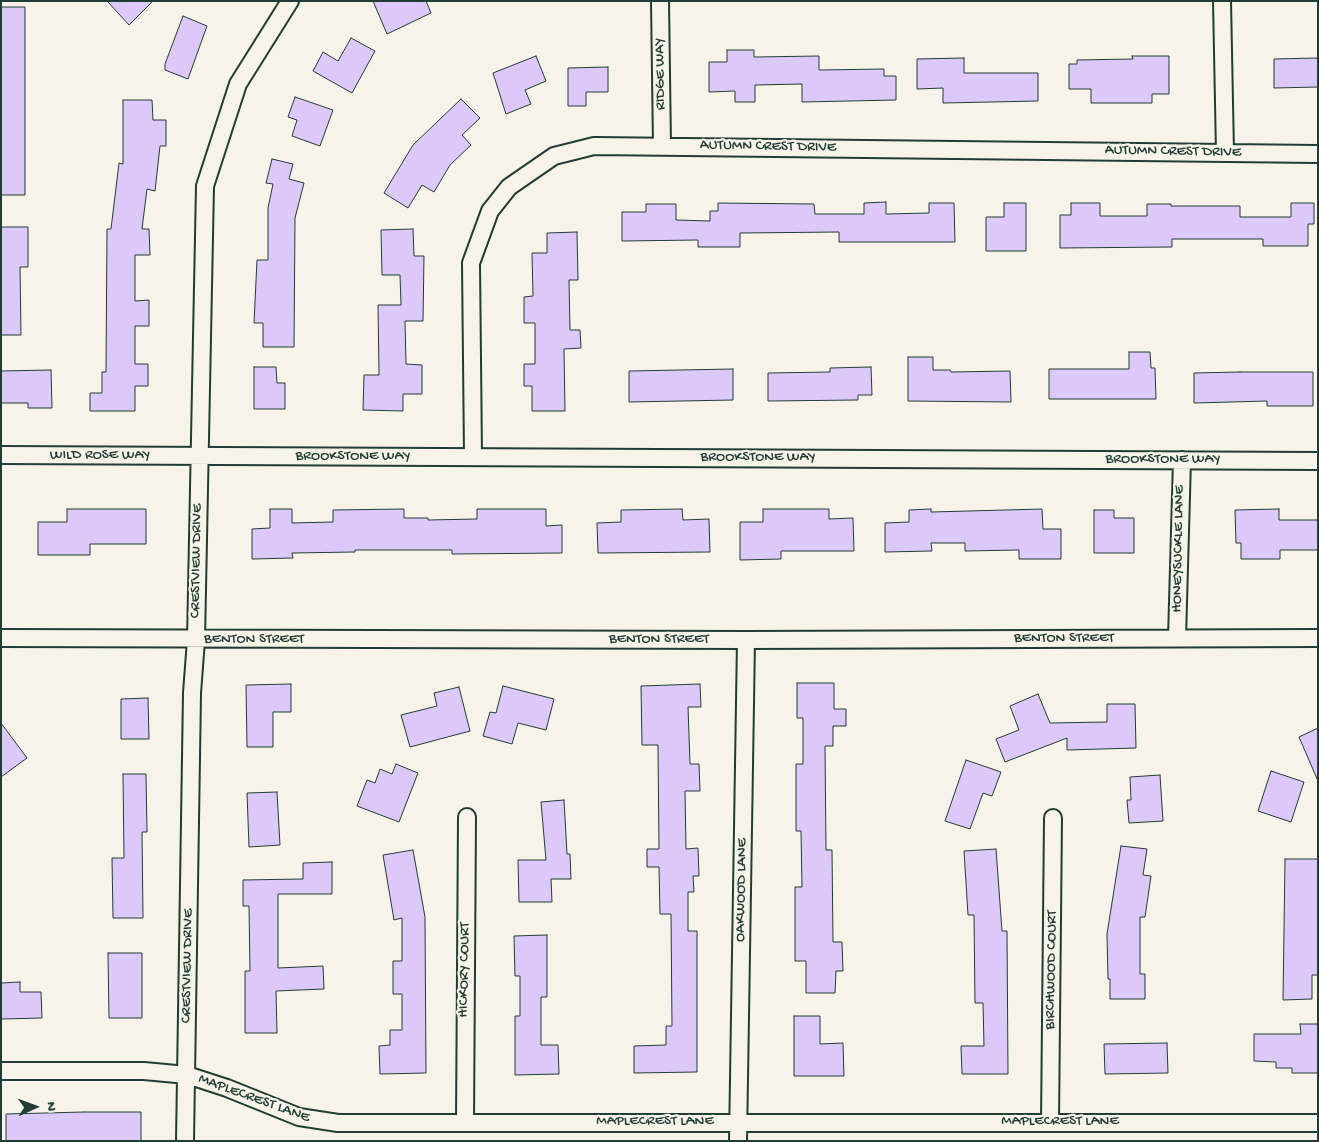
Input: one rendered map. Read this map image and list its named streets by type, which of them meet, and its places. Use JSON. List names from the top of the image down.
{
  "streets": {
    "street": [
      "RIDGE WAY",
      "AUTUMN CREST DRIVE",
      "WILD ROSE WAY",
      "BROOKSTONE WAY",
      "HONEYSUCKLE LANE",
      "CRESTVIEW DRIVE",
      "BENTON STREET",
      "OAKWOOD LANE",
      "HICKORY COURT",
      "BIRCHWOOD COURT",
      "MAPLECREST LANE"
    ]
  },
  "crossings": [
    ["RIDGE WAY", "AUTUMN CREST DRIVE"],
    ["AUTUMN CREST DRIVE", "BROOKSTONE WAY"],
    ["WILD ROSE WAY", "BROOKSTONE WAY"],
    ["WILD ROSE WAY", "CRESTVIEW DRIVE"],
    ["BROOKSTONE WAY", "HONEYSUCKLE LANE"],
    ["BROOKSTONE WAY", "CRESTVIEW DRIVE"],
    ["HONEYSUCKLE LANE", "BENTON STREET"],
    ["CRESTVIEW DRIVE", "BENTON STREET"],
    ["CRESTVIEW DRIVE", "MAPLECREST LANE"],
    ["BENTON STREET", "OAKWOOD LANE"],
    ["OAKWOOD LANE", "MAPLECREST LANE"],
    ["HICKORY COURT", "MAPLECREST LANE"],
    ["BIRCHWOOD COURT", "MAPLECREST LANE"]
  ],
  "north": "right"
}
